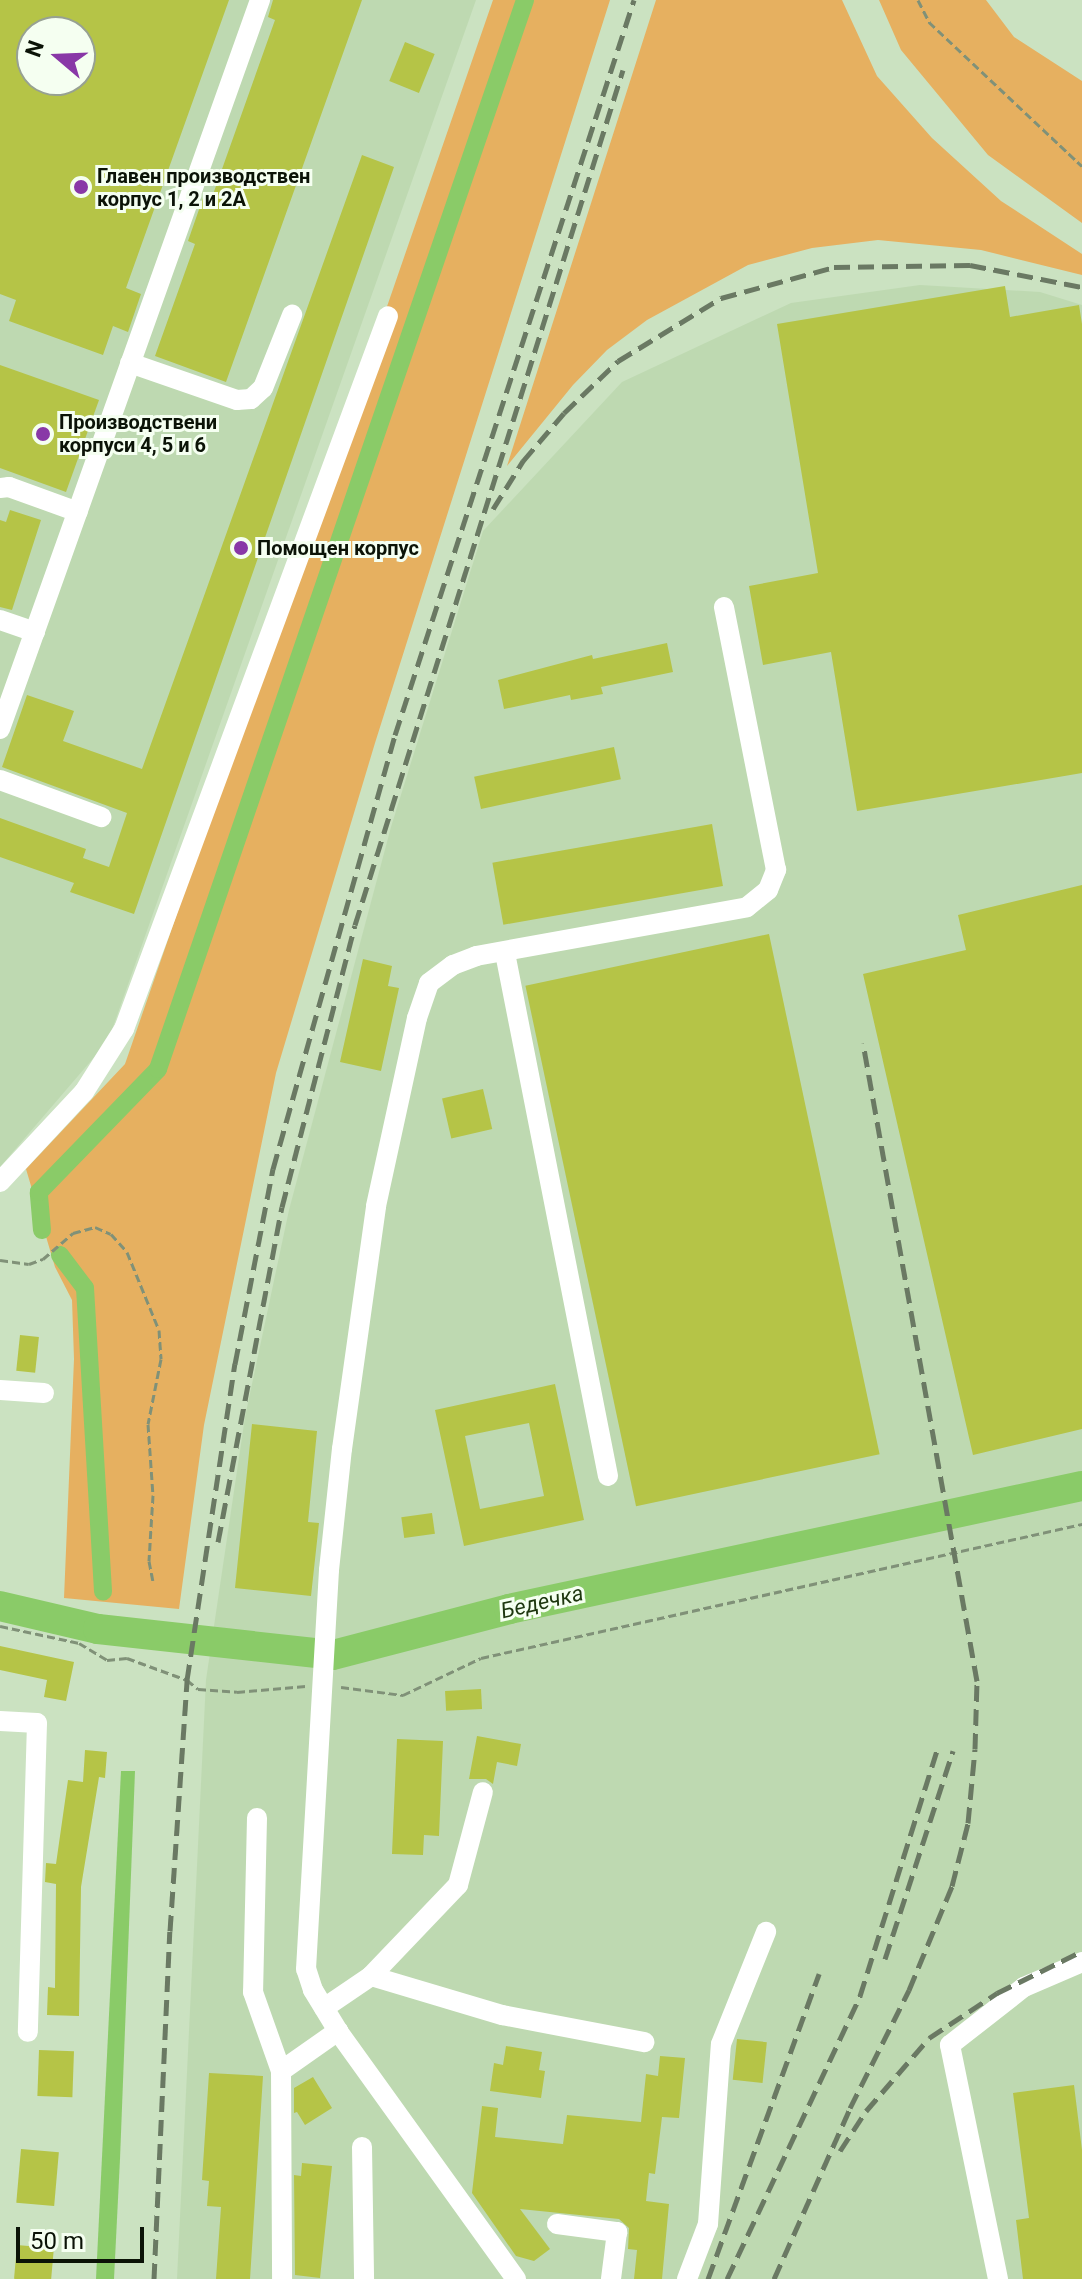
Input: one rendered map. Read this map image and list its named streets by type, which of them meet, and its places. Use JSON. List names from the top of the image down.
{
  "water": ["Бедечка"],
  "places": ["Главен производствен корпус 1, 2 и 2А", "Производствени корпуси 4, 5 и 6", "Помощен корпус"],
  "scale_bar": "50 m",
  "north": "left"
}
